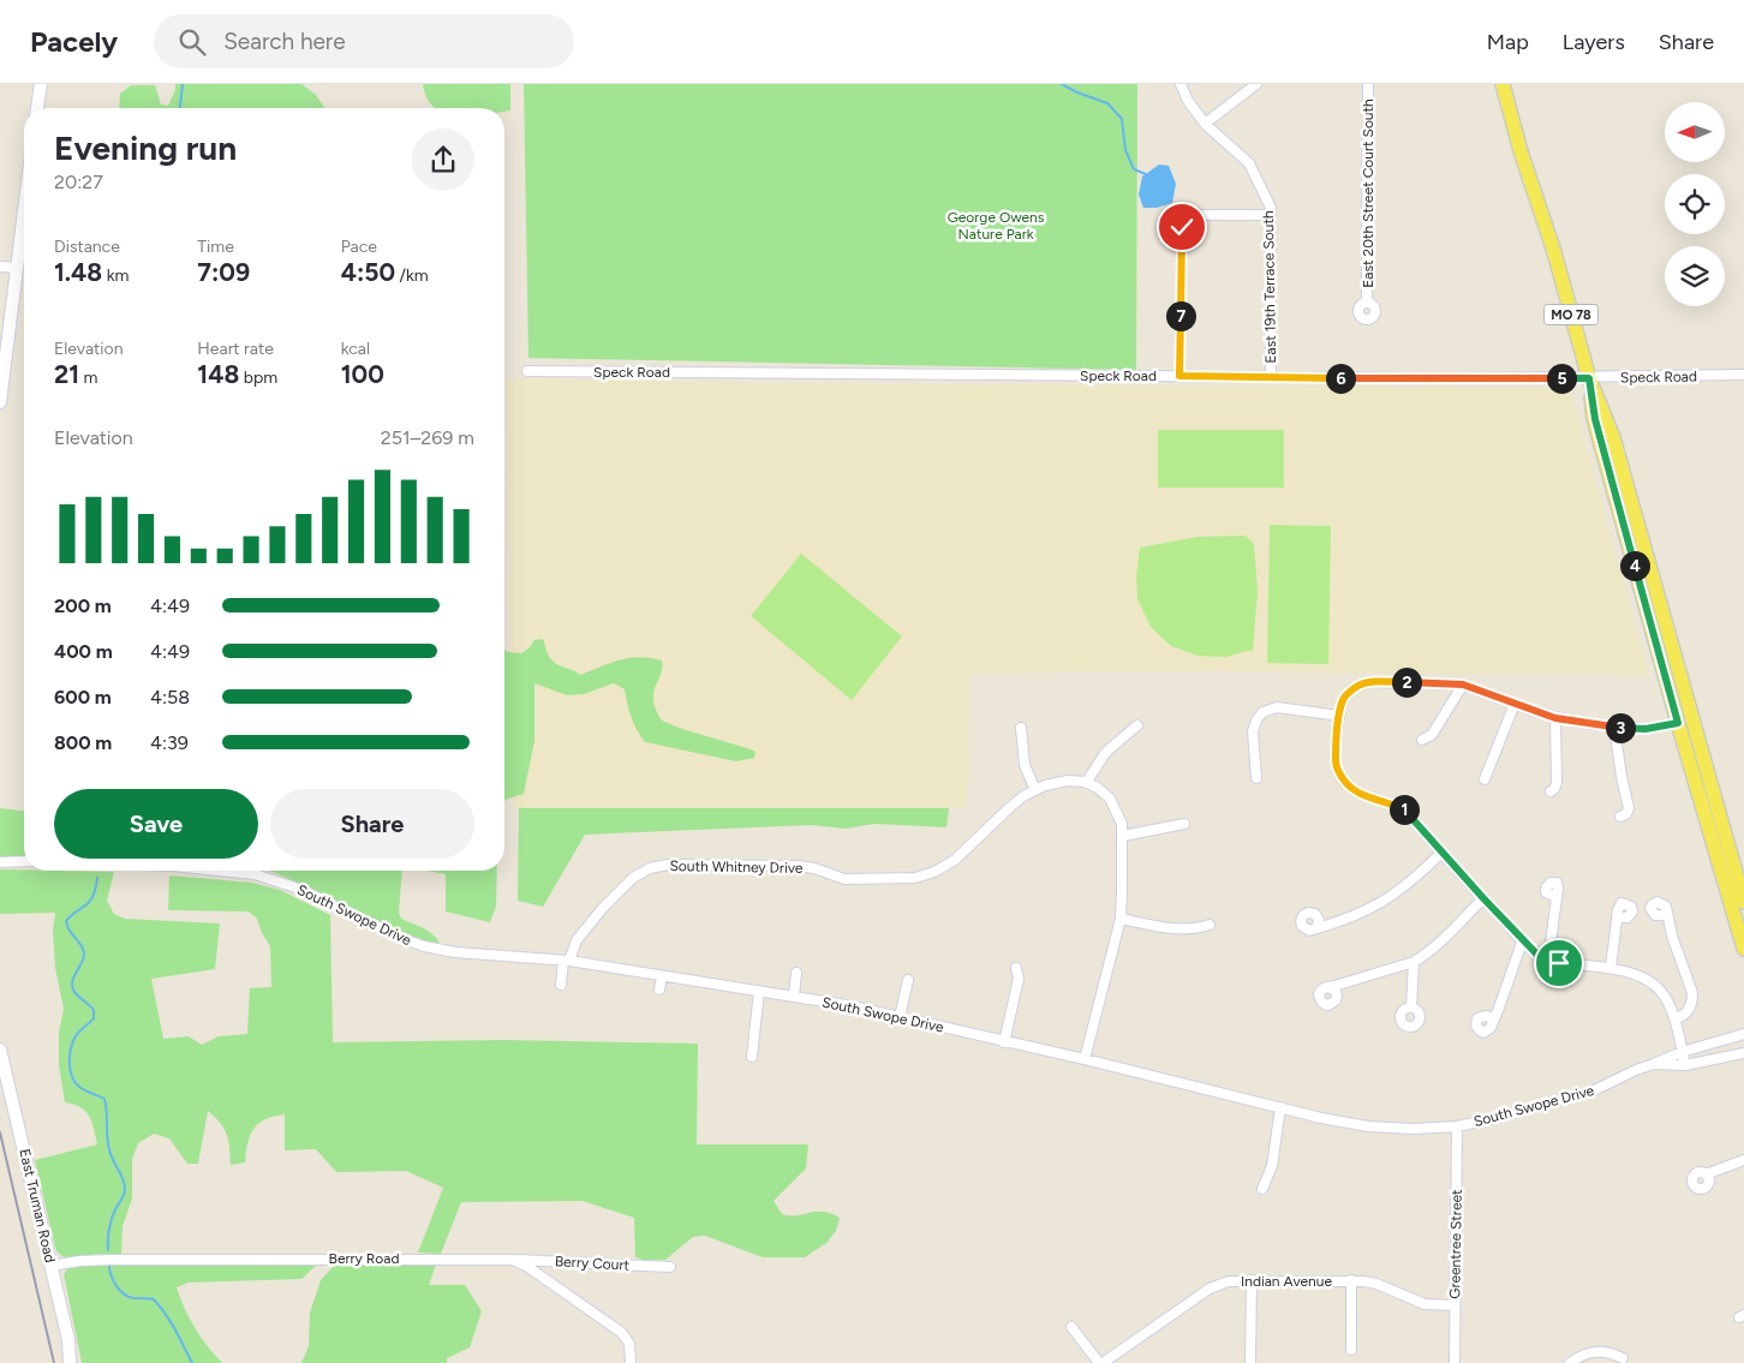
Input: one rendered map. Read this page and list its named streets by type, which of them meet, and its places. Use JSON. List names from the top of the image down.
{
  "streets": {
    "main road": ["MO 78", "East Truman Road"],
    "street": [
      "East 20th Street Court South",
      "East 19th Terrace South",
      "Speck Road",
      "South Whitney Drive",
      "South Swope Drive",
      "Greentree Street",
      "Berry Road",
      "Berry Court",
      "Indian Avenue"
    ]
  },
  "crossings": [
    ["East 19th Terrace South", "Speck Road"],
    ["MO 78", "Speck Road"],
    ["South Whitney Drive", "South Swope Drive"],
    ["South Swope Drive", "Greentree Street"],
    ["East Truman Road", "Berry Road"],
    ["Greentree Street", "Indian Avenue"],
    ["Berry Road", "Berry Court"]
  ],
  "parks": ["George Owens Nature Park"],
  "north": "left",
  "page": {
    "header": "Pacely",
    "search": "Search here",
    "nav": ["Map", "Layers", "Share"],
    "heading": ["Evening run", "20:27"],
    "stats": [
      ["Distance", "1.48 km"],
      ["Time", "7:09"],
      ["Pace", "4:50 /km"],
      ["Elevation", "21 m"],
      ["Heart rate", "148 bpm"],
      ["kcal", "100"]
    ],
    "pins": [
      "7",
      "5",
      "6",
      "4",
      "2",
      "3",
      "1"
    ],
    "chart": ["Elevation", "251–269 m"],
    "list": [
      {
        "name": "200 m",
        "note": "4:49"
      },
      {
        "name": "400 m",
        "note": "4:49"
      },
      {
        "name": "600 m",
        "note": "4:58"
      },
      {
        "name": "800 m",
        "note": "4:39"
      }
    ],
    "buttons": ["Save", "Share"]
  }
}
